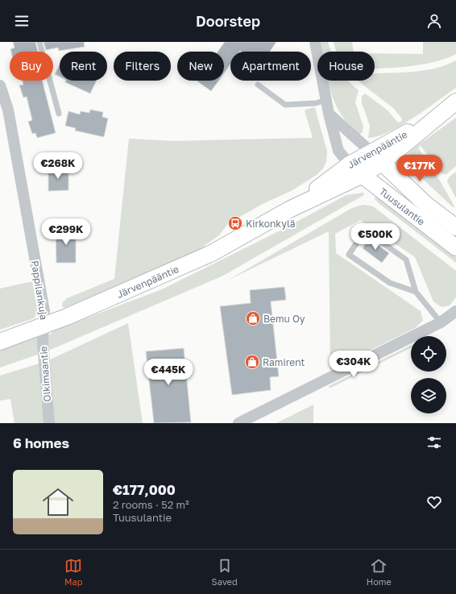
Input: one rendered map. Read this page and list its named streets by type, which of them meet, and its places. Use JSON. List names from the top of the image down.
{
  "streets": {
    "main road": ["Järvenpääntie", "Tuusulantie"],
    "street": ["Pappilankuja", "Olkimaantie"]
  },
  "crossings": [
    ["Järvenpääntie", "Tuusulantie"],
    ["Järvenpääntie", "Pappilankuja"],
    ["Järvenpääntie", "Olkimaantie"],
    ["Pappilankuja", "Olkimaantie"]
  ],
  "places": {
    "bus stop": ["Kirkonkylä"],
    "shop": ["Bemu Oy", "Ramirent"]
  },
  "page": {
    "header": "Doorstep",
    "chip": [
      "Buy",
      "Rent",
      "Filters",
      "New",
      "Apartment",
      "House"
    ],
    "price": [
      "€268K",
      "€177K",
      "€299K",
      "€500K",
      "€304K",
      "€445K"
    ],
    "heading": "6 homes",
    "list": [
      {
        "name": "€177,000",
        "note": "2 rooms · 52 m² · Tuusulantie"
      }
    ],
    "tabs": ["Map", "Saved", "Home"]
  }
}
